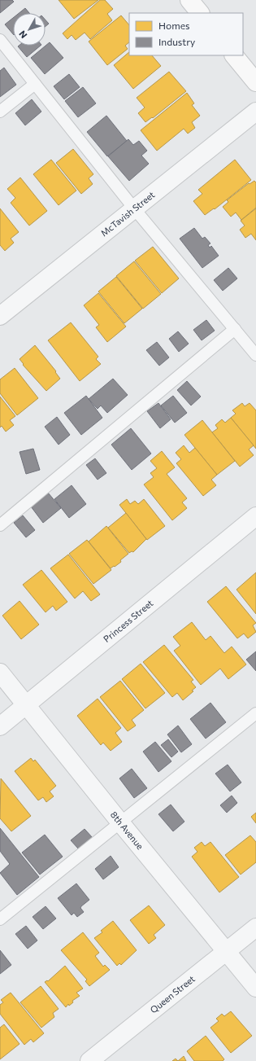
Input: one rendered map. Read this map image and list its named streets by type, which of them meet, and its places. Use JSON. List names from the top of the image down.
{
  "streets": {
    "street": [
      "McTavish Street",
      "Princess Street",
      "8th Avenue",
      "Queen Street"
    ]
  },
  "crossings": [
    ["Princess Street", "8th Avenue"],
    ["8th Avenue", "Queen Street"]
  ],
  "legend": ["Homes", "Industry"],
  "north": "bottom left"
}
